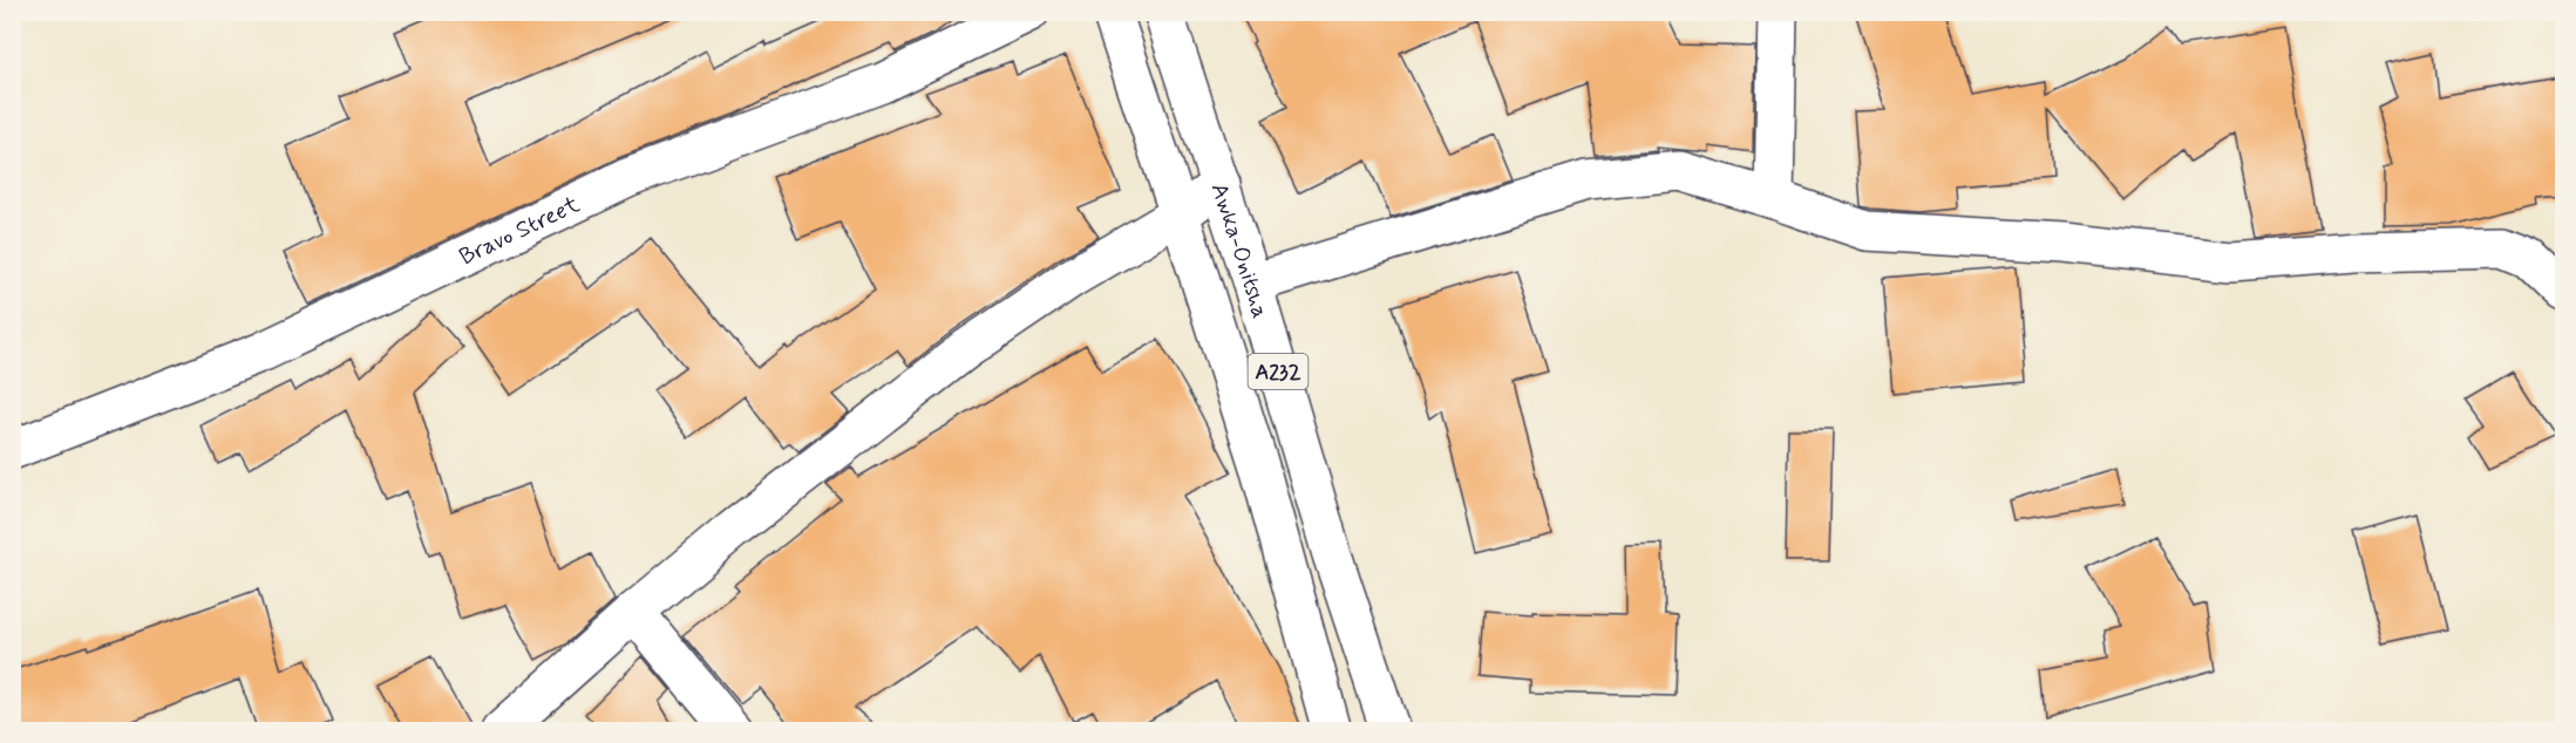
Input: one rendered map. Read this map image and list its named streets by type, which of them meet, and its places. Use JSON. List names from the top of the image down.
{
  "streets": {
    "street": ["Bravo Street", "Awka-Onitsha", "A232"]
  }
}
